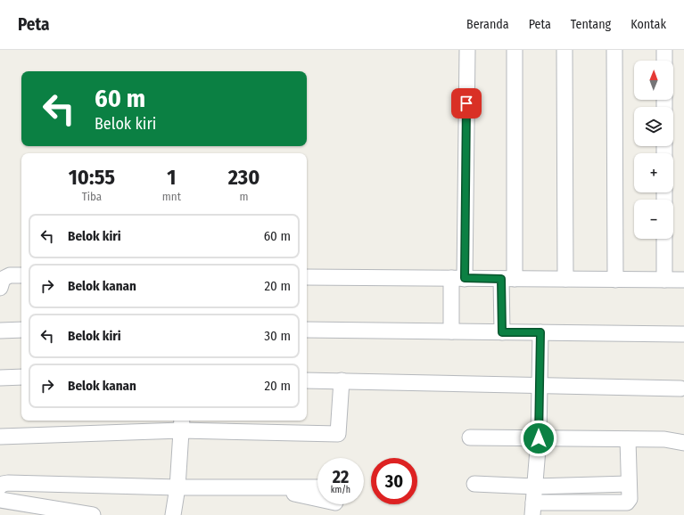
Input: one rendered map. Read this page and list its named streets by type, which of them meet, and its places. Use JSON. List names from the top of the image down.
{
  "north": "top",
  "page": {
    "header": "Peta",
    "nav": [
      "Beranda",
      "Peta",
      "Tentang",
      "Kontak"
    ],
    "map_buttons": ["+", "−"],
    "turn": ["60 m", "Belok kiri"],
    "eta": [
      "10:55",
      "Tiba",
      "1",
      "mnt",
      "230",
      "m"
    ],
    "list": [
      {
        "name": "Belok kiri",
        "value": "60 m"
      },
      {
        "name": "Belok kanan",
        "value": "20 m"
      },
      {
        "name": "Belok kiri",
        "value": "30 m"
      },
      {
        "name": "Belok kanan",
        "value": "20 m"
      }
    ],
    "speed": "22 km/h",
    "limit": "30"
  }
}
